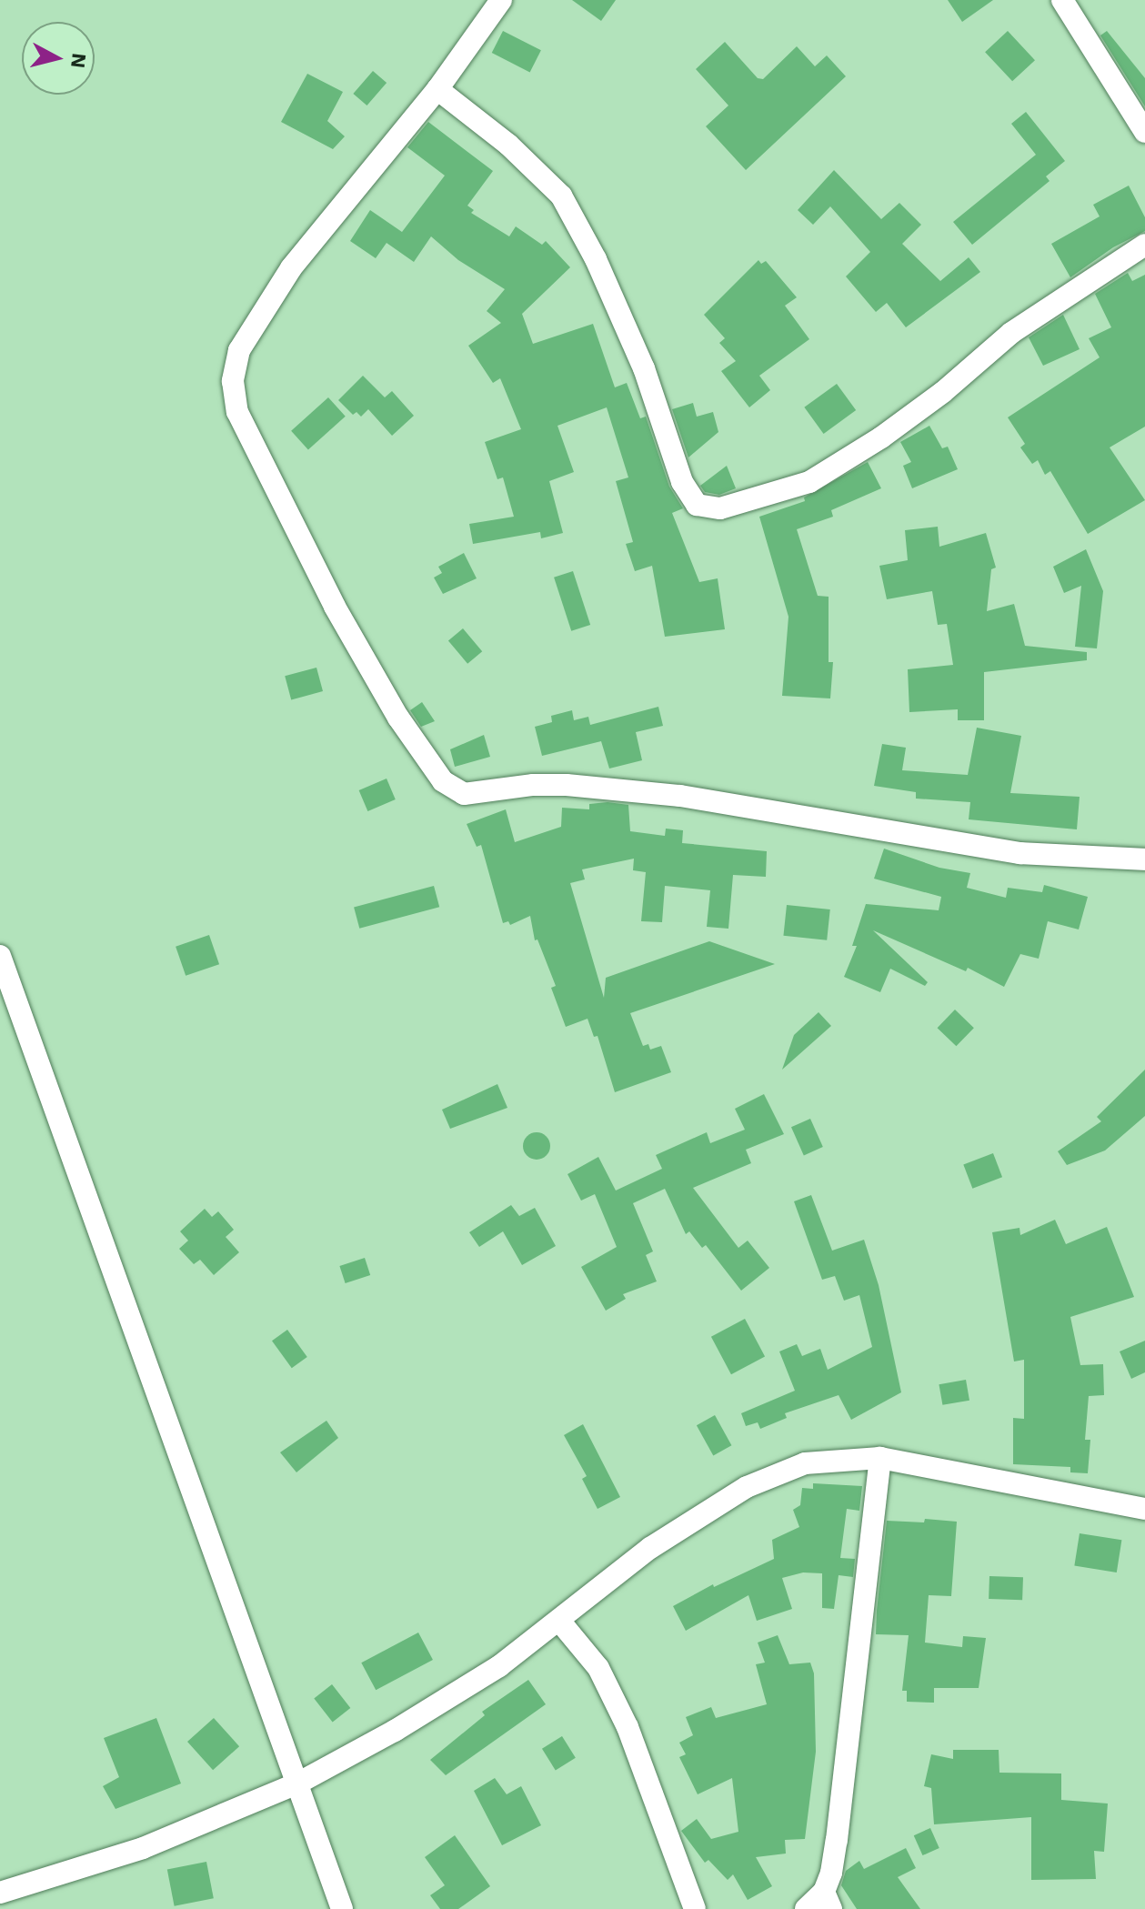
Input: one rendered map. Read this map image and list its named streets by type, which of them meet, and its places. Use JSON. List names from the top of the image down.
{
  "north": "right"
}
